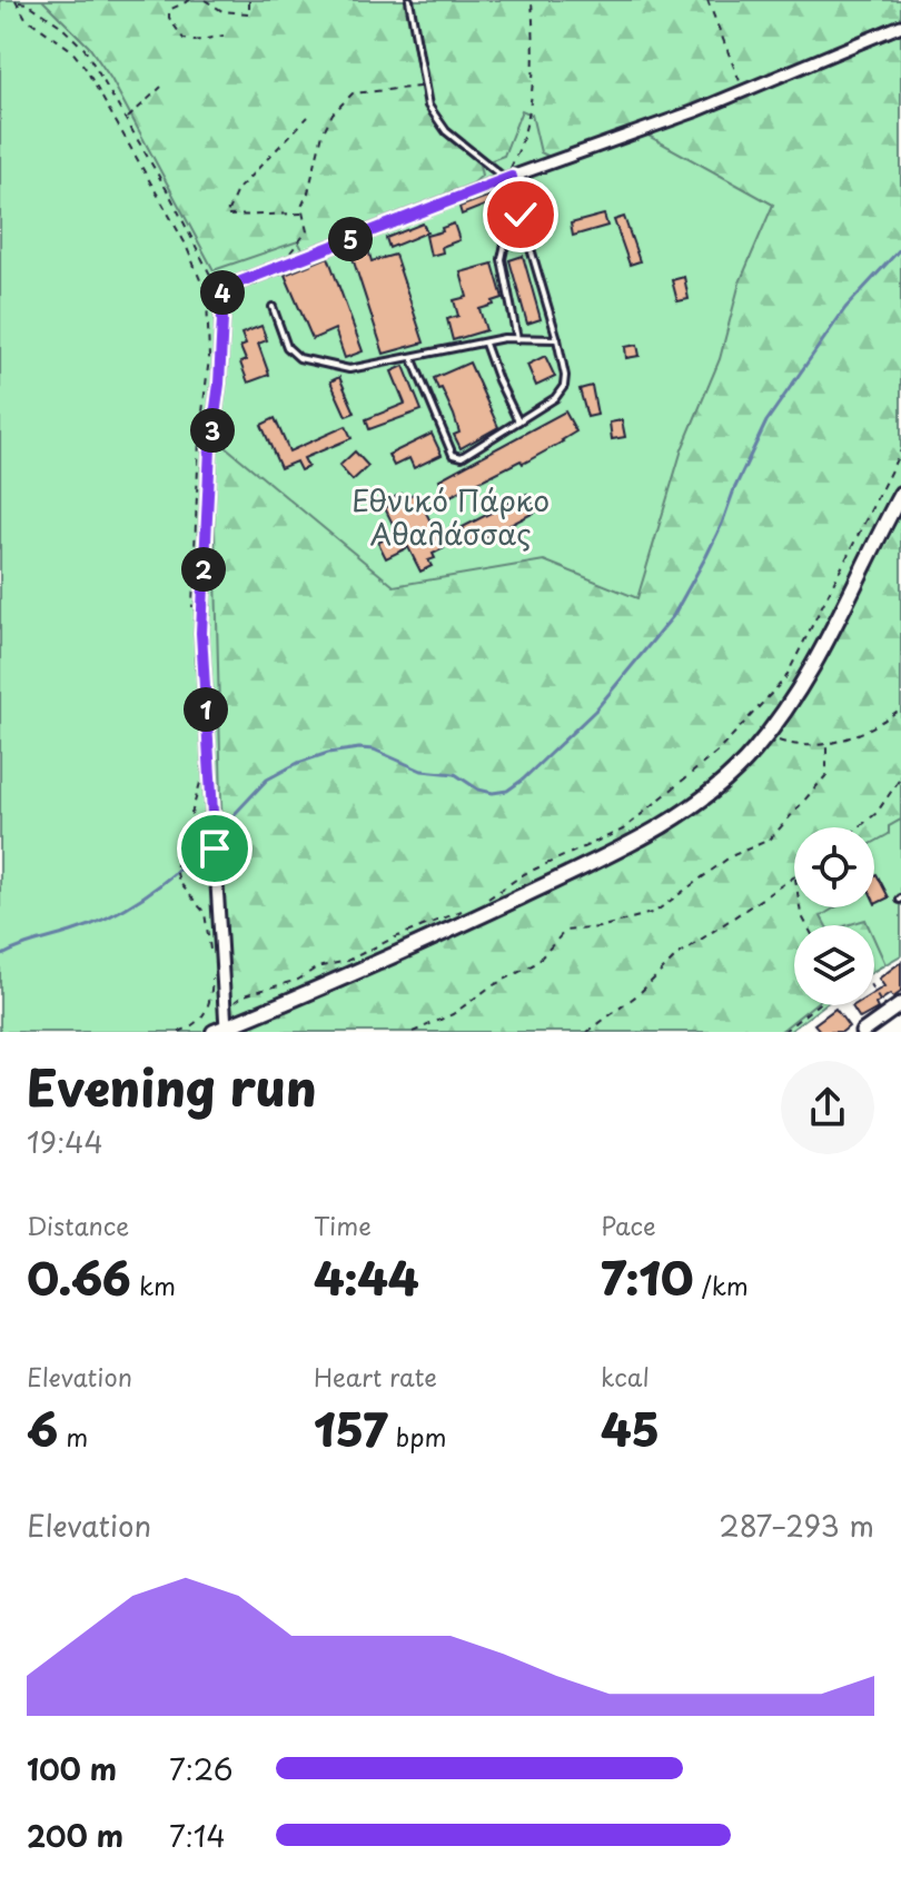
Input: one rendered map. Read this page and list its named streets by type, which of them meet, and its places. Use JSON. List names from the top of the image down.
{
  "parks": ["Εθνικό Πάρκο Αθαλάσσας"],
  "page": {
    "pins": [
      "5",
      "4",
      "3",
      "2",
      "1"
    ],
    "heading": ["Evening run", "19:44"],
    "stats": [
      ["Distance", "0.66 km"],
      ["Time", "4:44"],
      ["Pace", "7:10 /km"],
      ["Elevation", "6 m"],
      ["Heart rate", "157 bpm"],
      ["kcal", "45"]
    ],
    "chart": ["Elevation", "287–293 m"],
    "list": [
      {
        "name": "100 m",
        "note": "7:26"
      },
      {
        "name": "200 m",
        "note": "7:14"
      }
    ]
  }
}
